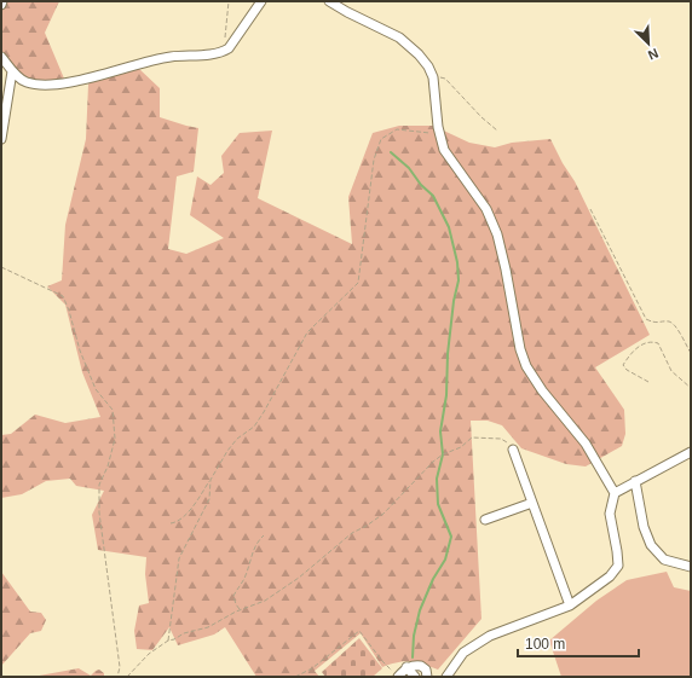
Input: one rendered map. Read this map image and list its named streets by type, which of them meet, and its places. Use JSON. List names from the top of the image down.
{
  "scale_bar": "100 m",
  "north": "bottom right"
}
